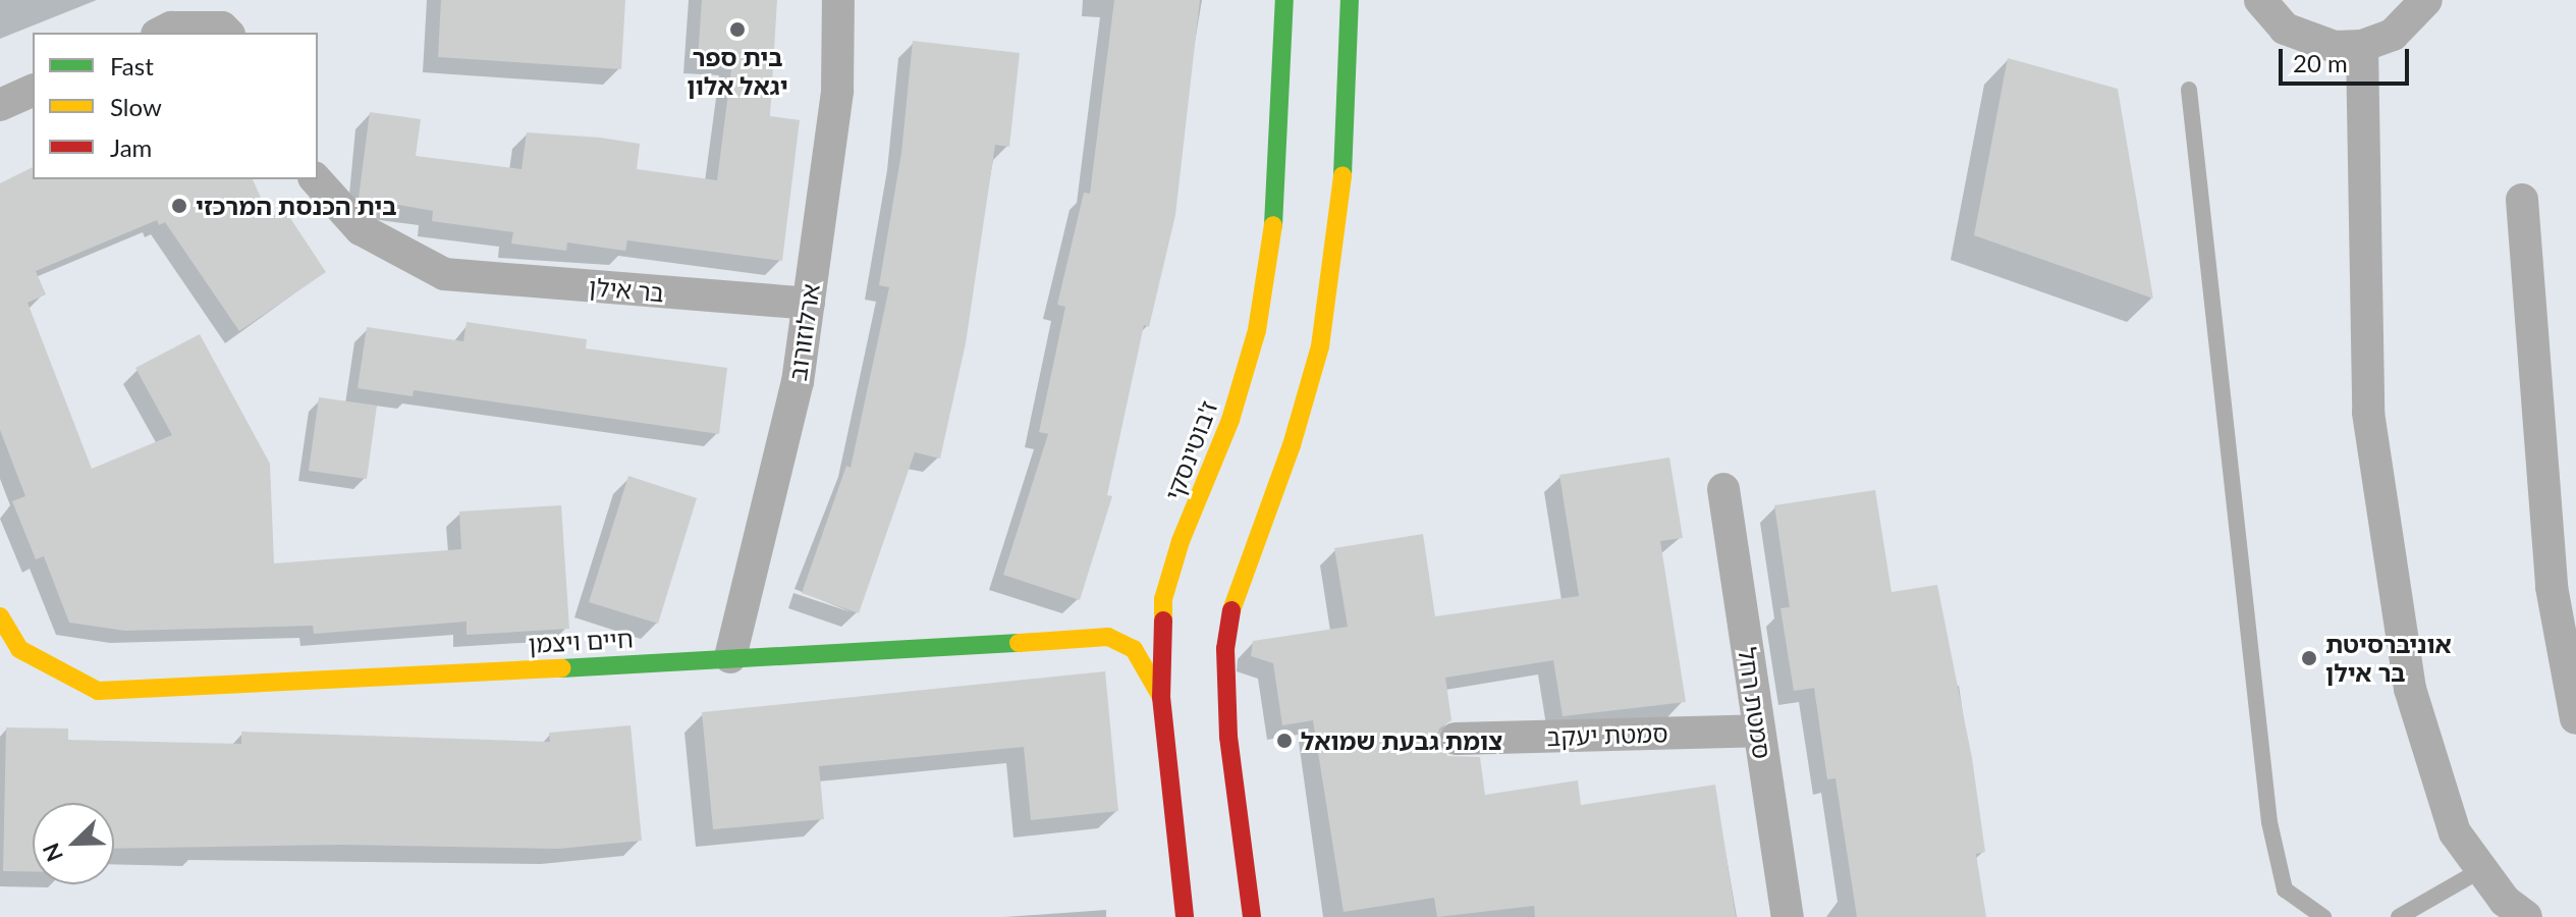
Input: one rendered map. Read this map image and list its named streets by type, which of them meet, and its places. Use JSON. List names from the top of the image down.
{
  "streets": {
    "street": [
      "בר אילן",
      "ארלוזורוב",
      "ז'בוטינסקי",
      "חיים ויצמן",
      "סמטת רחל",
      "סמטת יעקב"
    ]
  },
  "crossings": [
    ["בר אילן", "ארלוזורוב"],
    ["ארלוזורוב", "חיים ויצמן"],
    ["ז'בוטינסקי", "חיים ויצמן"],
    ["סמטת רחל", "סמטת יעקב"]
  ],
  "places": [
    "בית ספר יגאל אלון",
    "בית הכנסת המרכזי",
    "אוניברסיטת בר אילן",
    "צומת גבעת שמואל"
  ],
  "legend": ["Fast", "Slow", "Jam"],
  "scale_bar": "20 m",
  "north": "bottom left"
}
